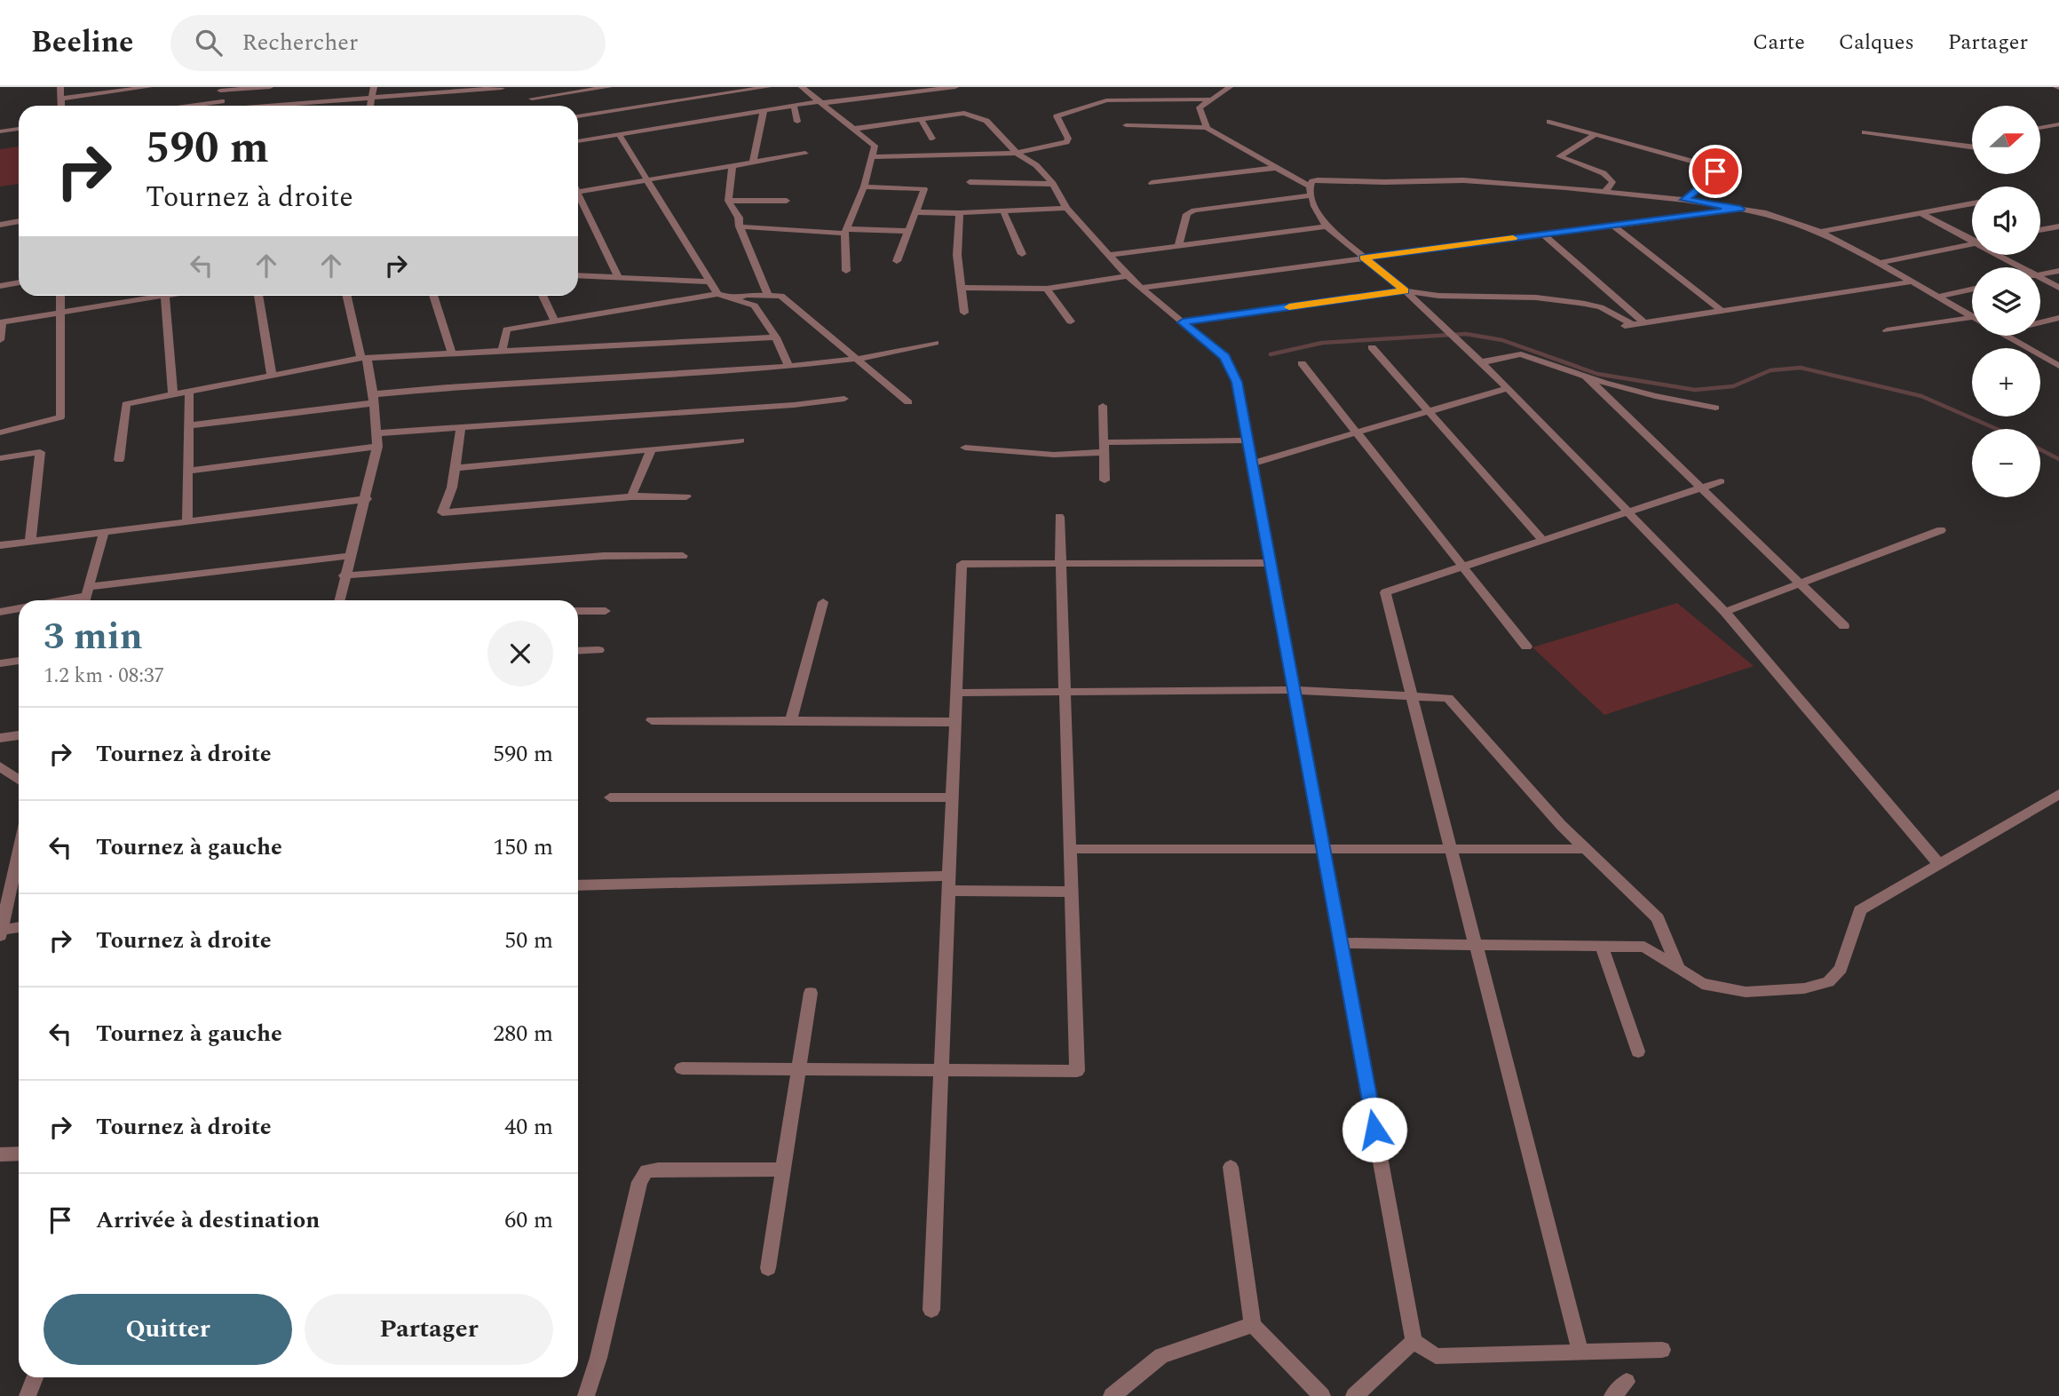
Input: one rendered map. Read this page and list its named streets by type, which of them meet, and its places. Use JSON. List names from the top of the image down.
{
  "north": "right",
  "page": {
    "header": "Beeline",
    "search": "Rechercher",
    "nav": ["Carte", "Calques", "Partager"],
    "map_buttons": ["+", "−"],
    "turn": ["590 m", "Tournez à droite"],
    "heading": ["3 min", "1.2 km · 08:37"],
    "list": [
      {
        "name": "Tournez à droite",
        "value": "590 m"
      },
      {
        "name": "Tournez à gauche",
        "value": "150 m"
      },
      {
        "name": "Tournez à droite",
        "value": "50 m"
      },
      {
        "name": "Tournez à gauche",
        "value": "280 m"
      },
      {
        "name": "Tournez à droite",
        "value": "40 m"
      },
      {
        "name": "Arrivée à destination",
        "value": "60 m"
      }
    ],
    "buttons": ["Quitter", "Partager"]
  }
}
